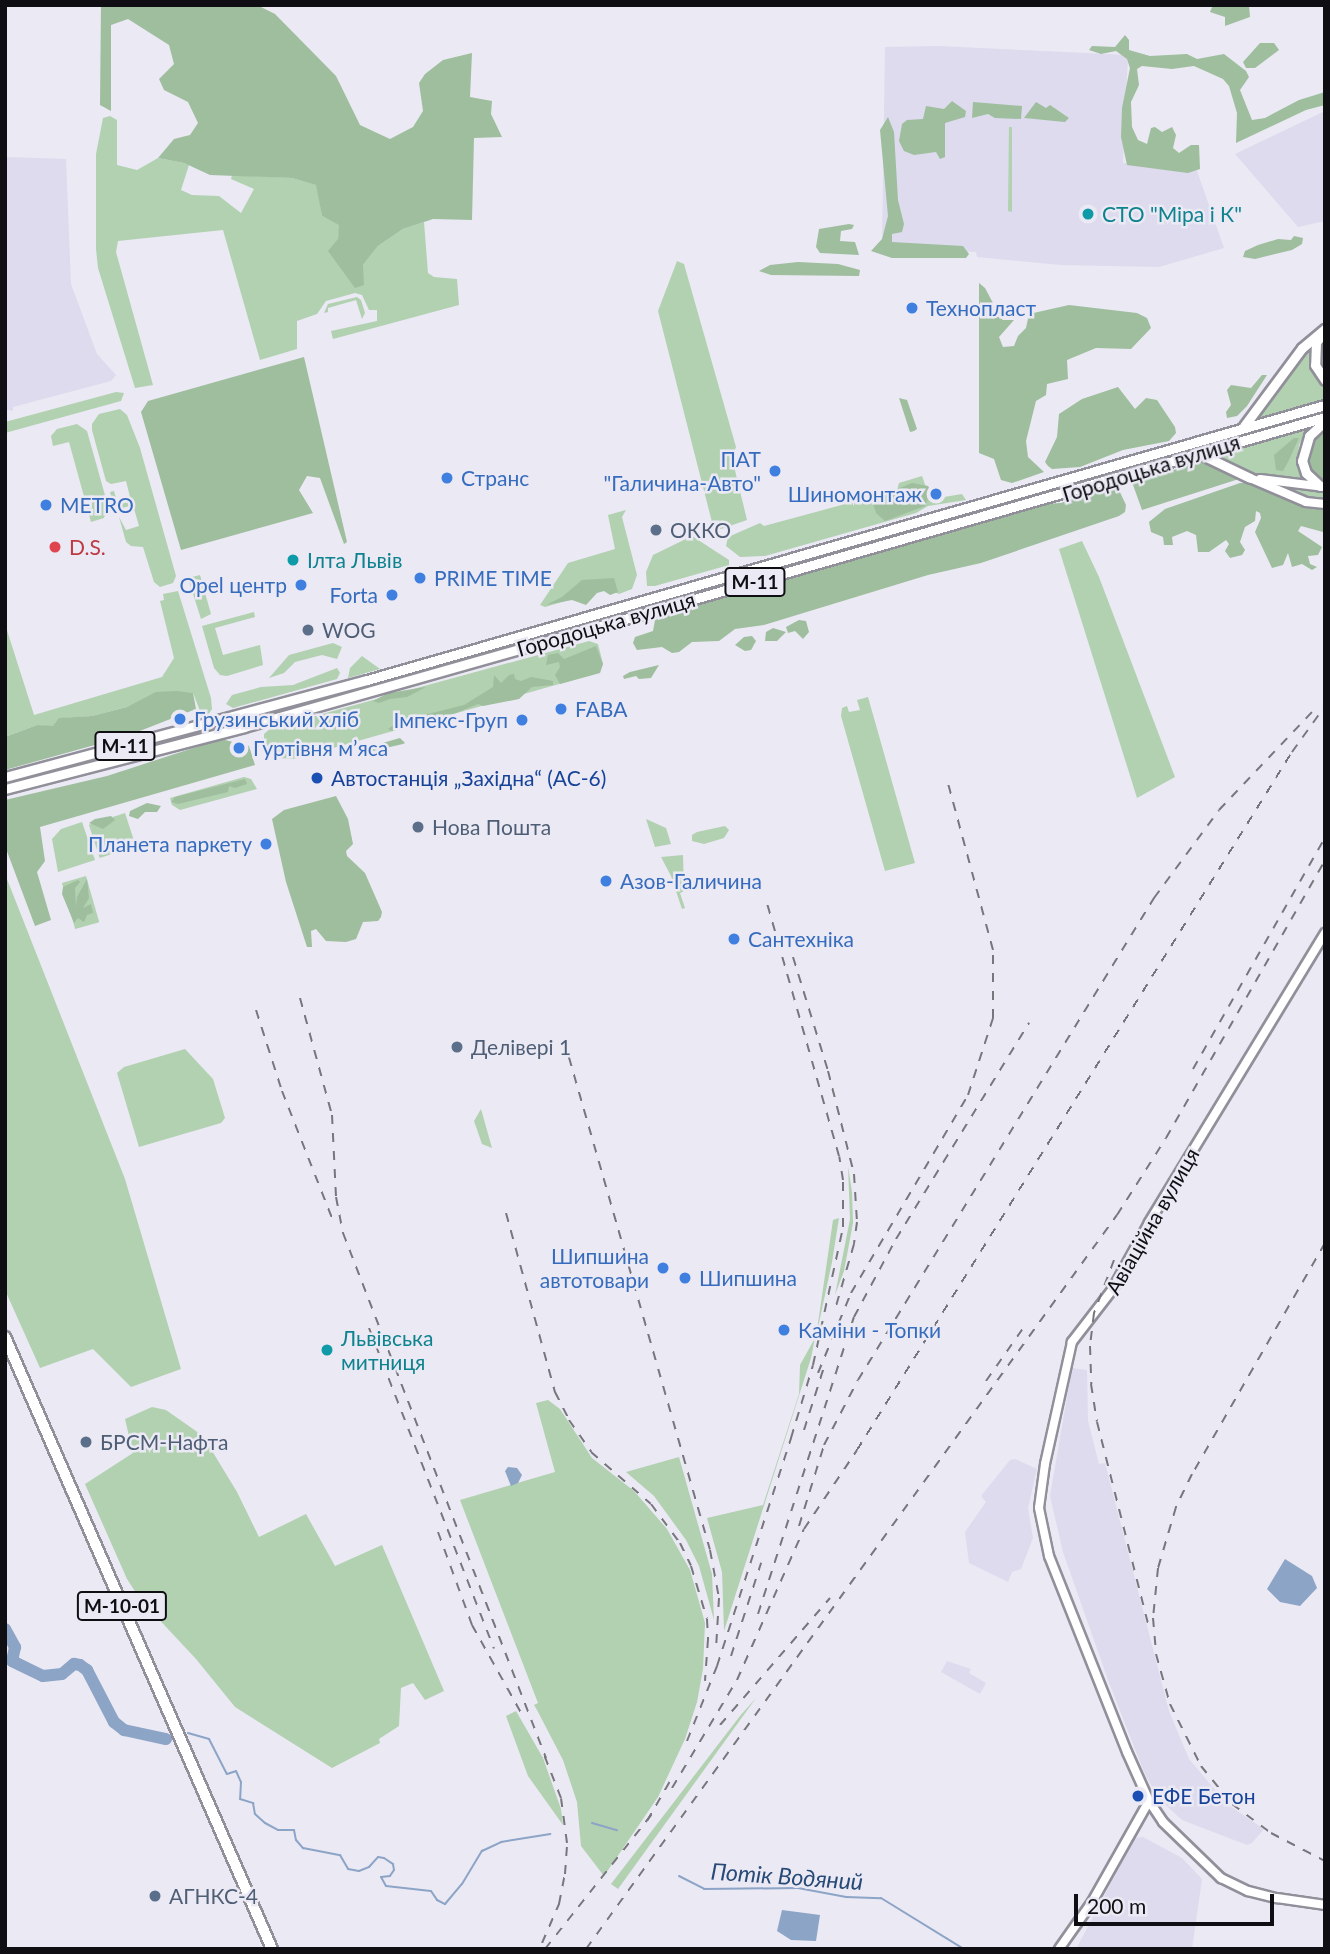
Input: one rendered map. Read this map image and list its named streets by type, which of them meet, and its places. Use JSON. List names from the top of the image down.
{
  "streets": {
    "highway": ["М-10-01"],
    "main road": ["Городоцька вулиця", "М-11"],
    "street": ["Авіаційна вулиця"]
  },
  "water": ["Потік Водяний"],
  "places": [
    "СТО \"Міра і К\"",
    "Технопласт",
    "ПАТ \"Галичина-Авто\"",
    "Странс",
    "Шиномонтаж",
    "METRO",
    "ОККО",
    "D.S.",
    "Ілта Львів",
    "PRIME TIME",
    "Opel центр",
    "Forta",
    "WOG",
    "FABA",
    "Грузинський хліб",
    "Імпекс-Груп",
    "Гуртівня мʼяса",
    "Автостанція „Західна“ (АС-6)",
    "Нова Пошта",
    "Планета паркету",
    "Азов-Галичина",
    "Сантехніка",
    "Делівері 1",
    "Шипшина автотовари",
    "Шипшина",
    "Каміни - Топки",
    "Львівська митниця",
    "БРСМ-Нафта",
    "ЕФЕ Бетон",
    "АГНКС-4"
  ],
  "scale_bar": "200 m"
}
